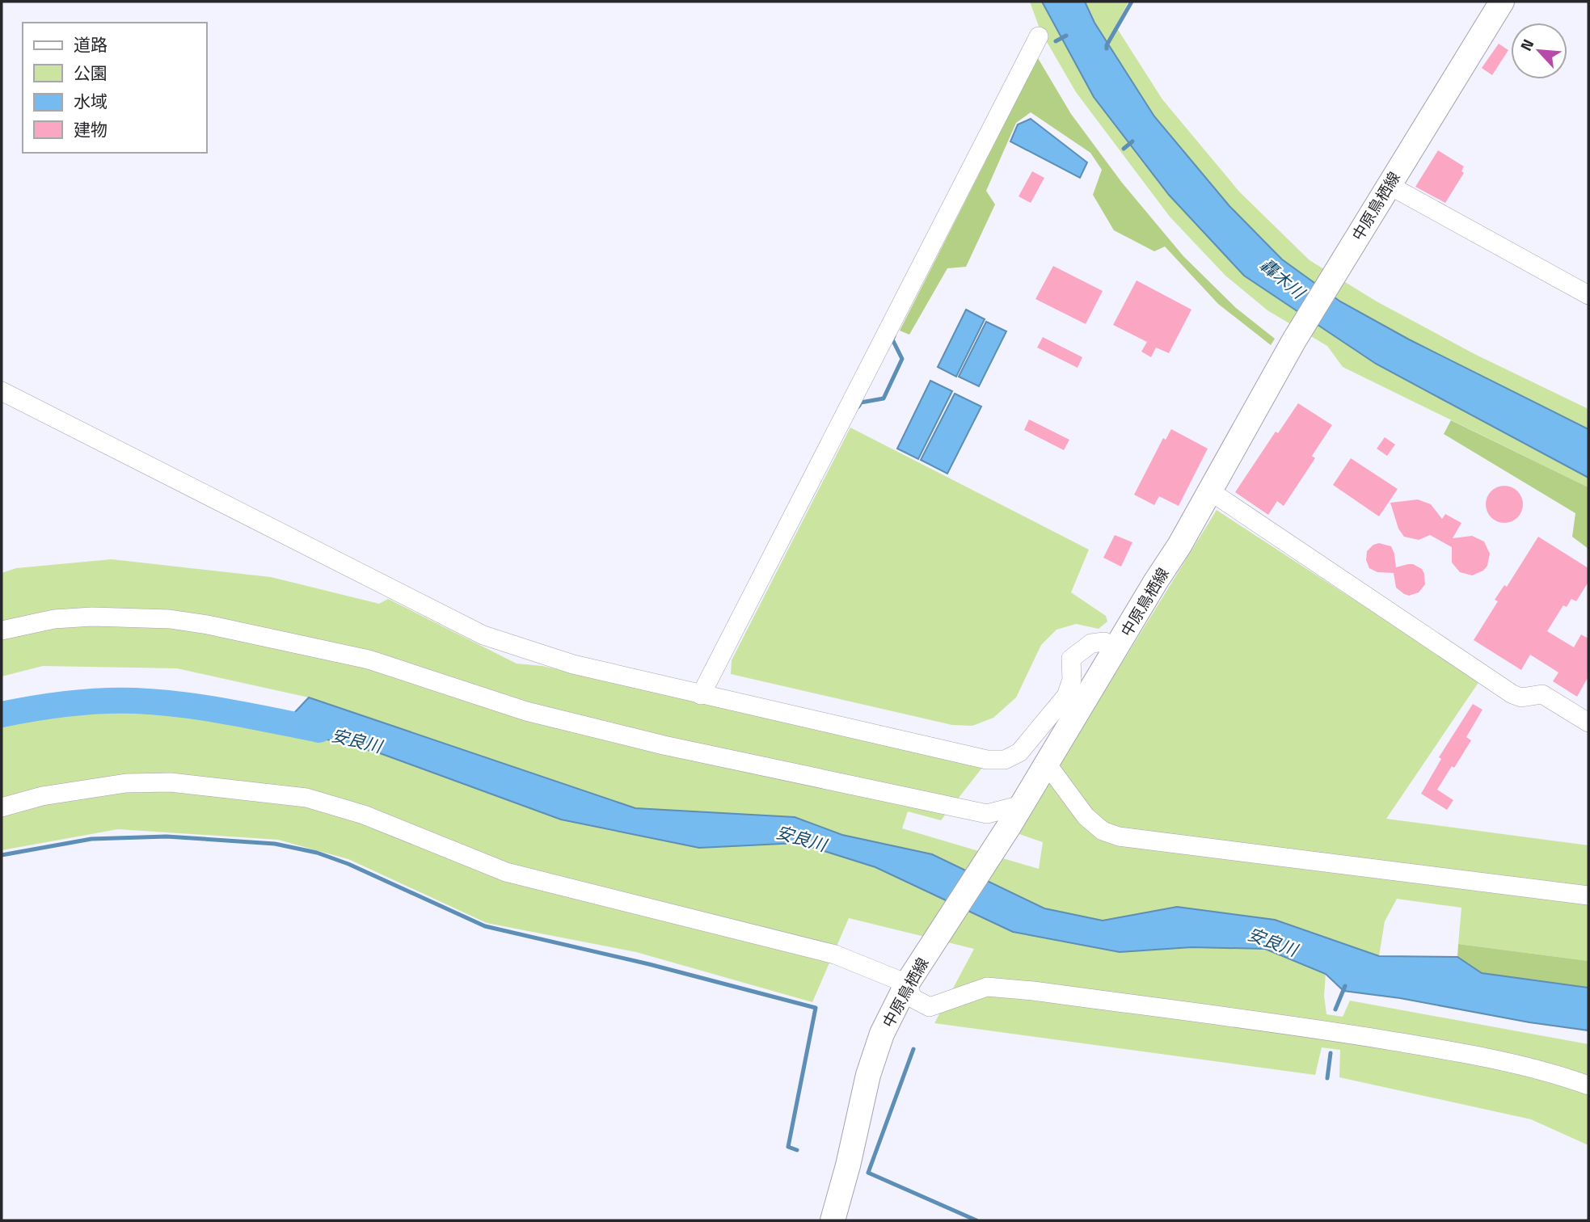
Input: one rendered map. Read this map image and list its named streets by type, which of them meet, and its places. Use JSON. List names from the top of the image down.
{
  "streets": {
    "main road": ["中原鳥栖線"]
  },
  "water": ["轟木川", "安良川"],
  "legend": [
    "道路",
    "公園",
    "水域",
    "建物"
  ],
  "north": "top left"
}
